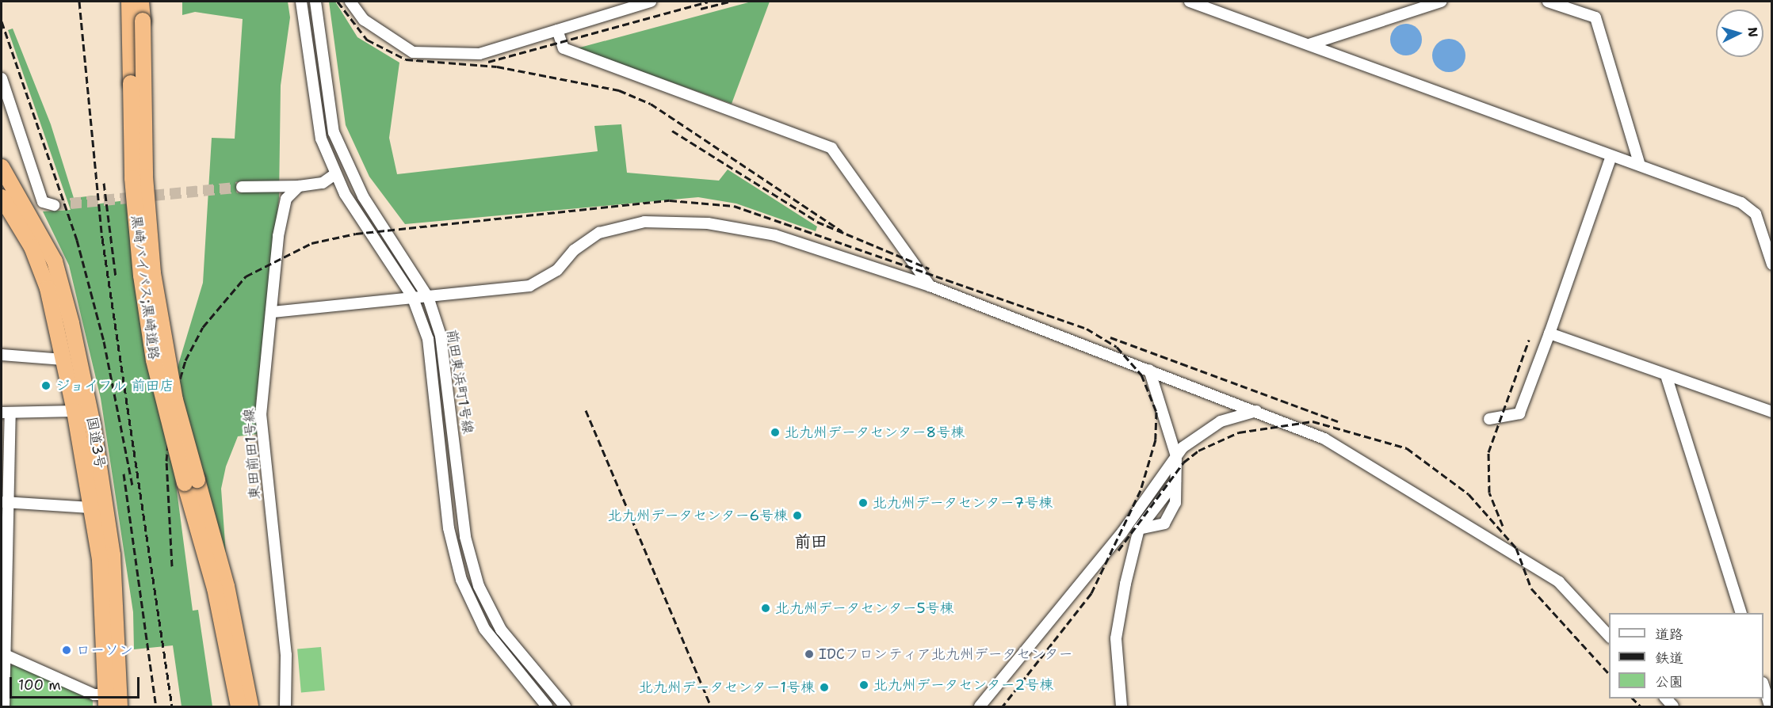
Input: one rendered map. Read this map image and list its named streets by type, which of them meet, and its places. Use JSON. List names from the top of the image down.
{
  "streets": {
    "highway": ["黒崎バイパス;黒崎道路", "国道3号"],
    "street": ["前田東浜町1号線", "東田前田1号線"]
  },
  "districts": ["前田"],
  "places": [
    "ジョイフル 前田店",
    "北九州データセンター8号棟",
    "北九州データセンター7号棟",
    "北九州データセンター6号棟",
    "北九州データセンター5号棟",
    "ローソン",
    "IDCフロンティア北九州データセンター",
    "北九州データセンター2号棟",
    "北九州データセンター1号棟"
  ],
  "legend": ["道路", "鉄道", "公園"],
  "scale_bar": "100 m",
  "north": "right"
}
